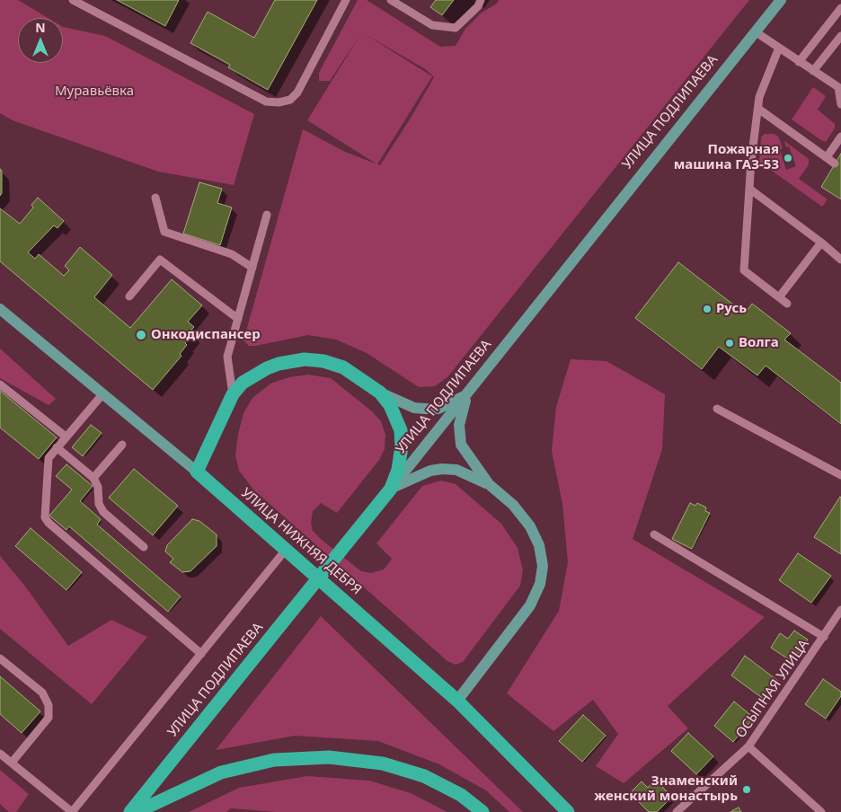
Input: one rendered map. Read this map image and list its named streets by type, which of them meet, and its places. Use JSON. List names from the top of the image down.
{
  "streets": {
    "highway": ["УЛИЦА ПОДЛИПАЕВА", "УЛИЦА НИЖНЯЯ ДЕБРЯ"],
    "street": ["ОСЫПНАЯ УЛИЦА"]
  },
  "parks": ["Муравьёвка"],
  "places": [
    "Пожарная машина ГАЗ-53",
    "Русь",
    "Онкодиспансер",
    "Волга",
    "Знаменский женский монастырь"
  ],
  "north": "top"
}
